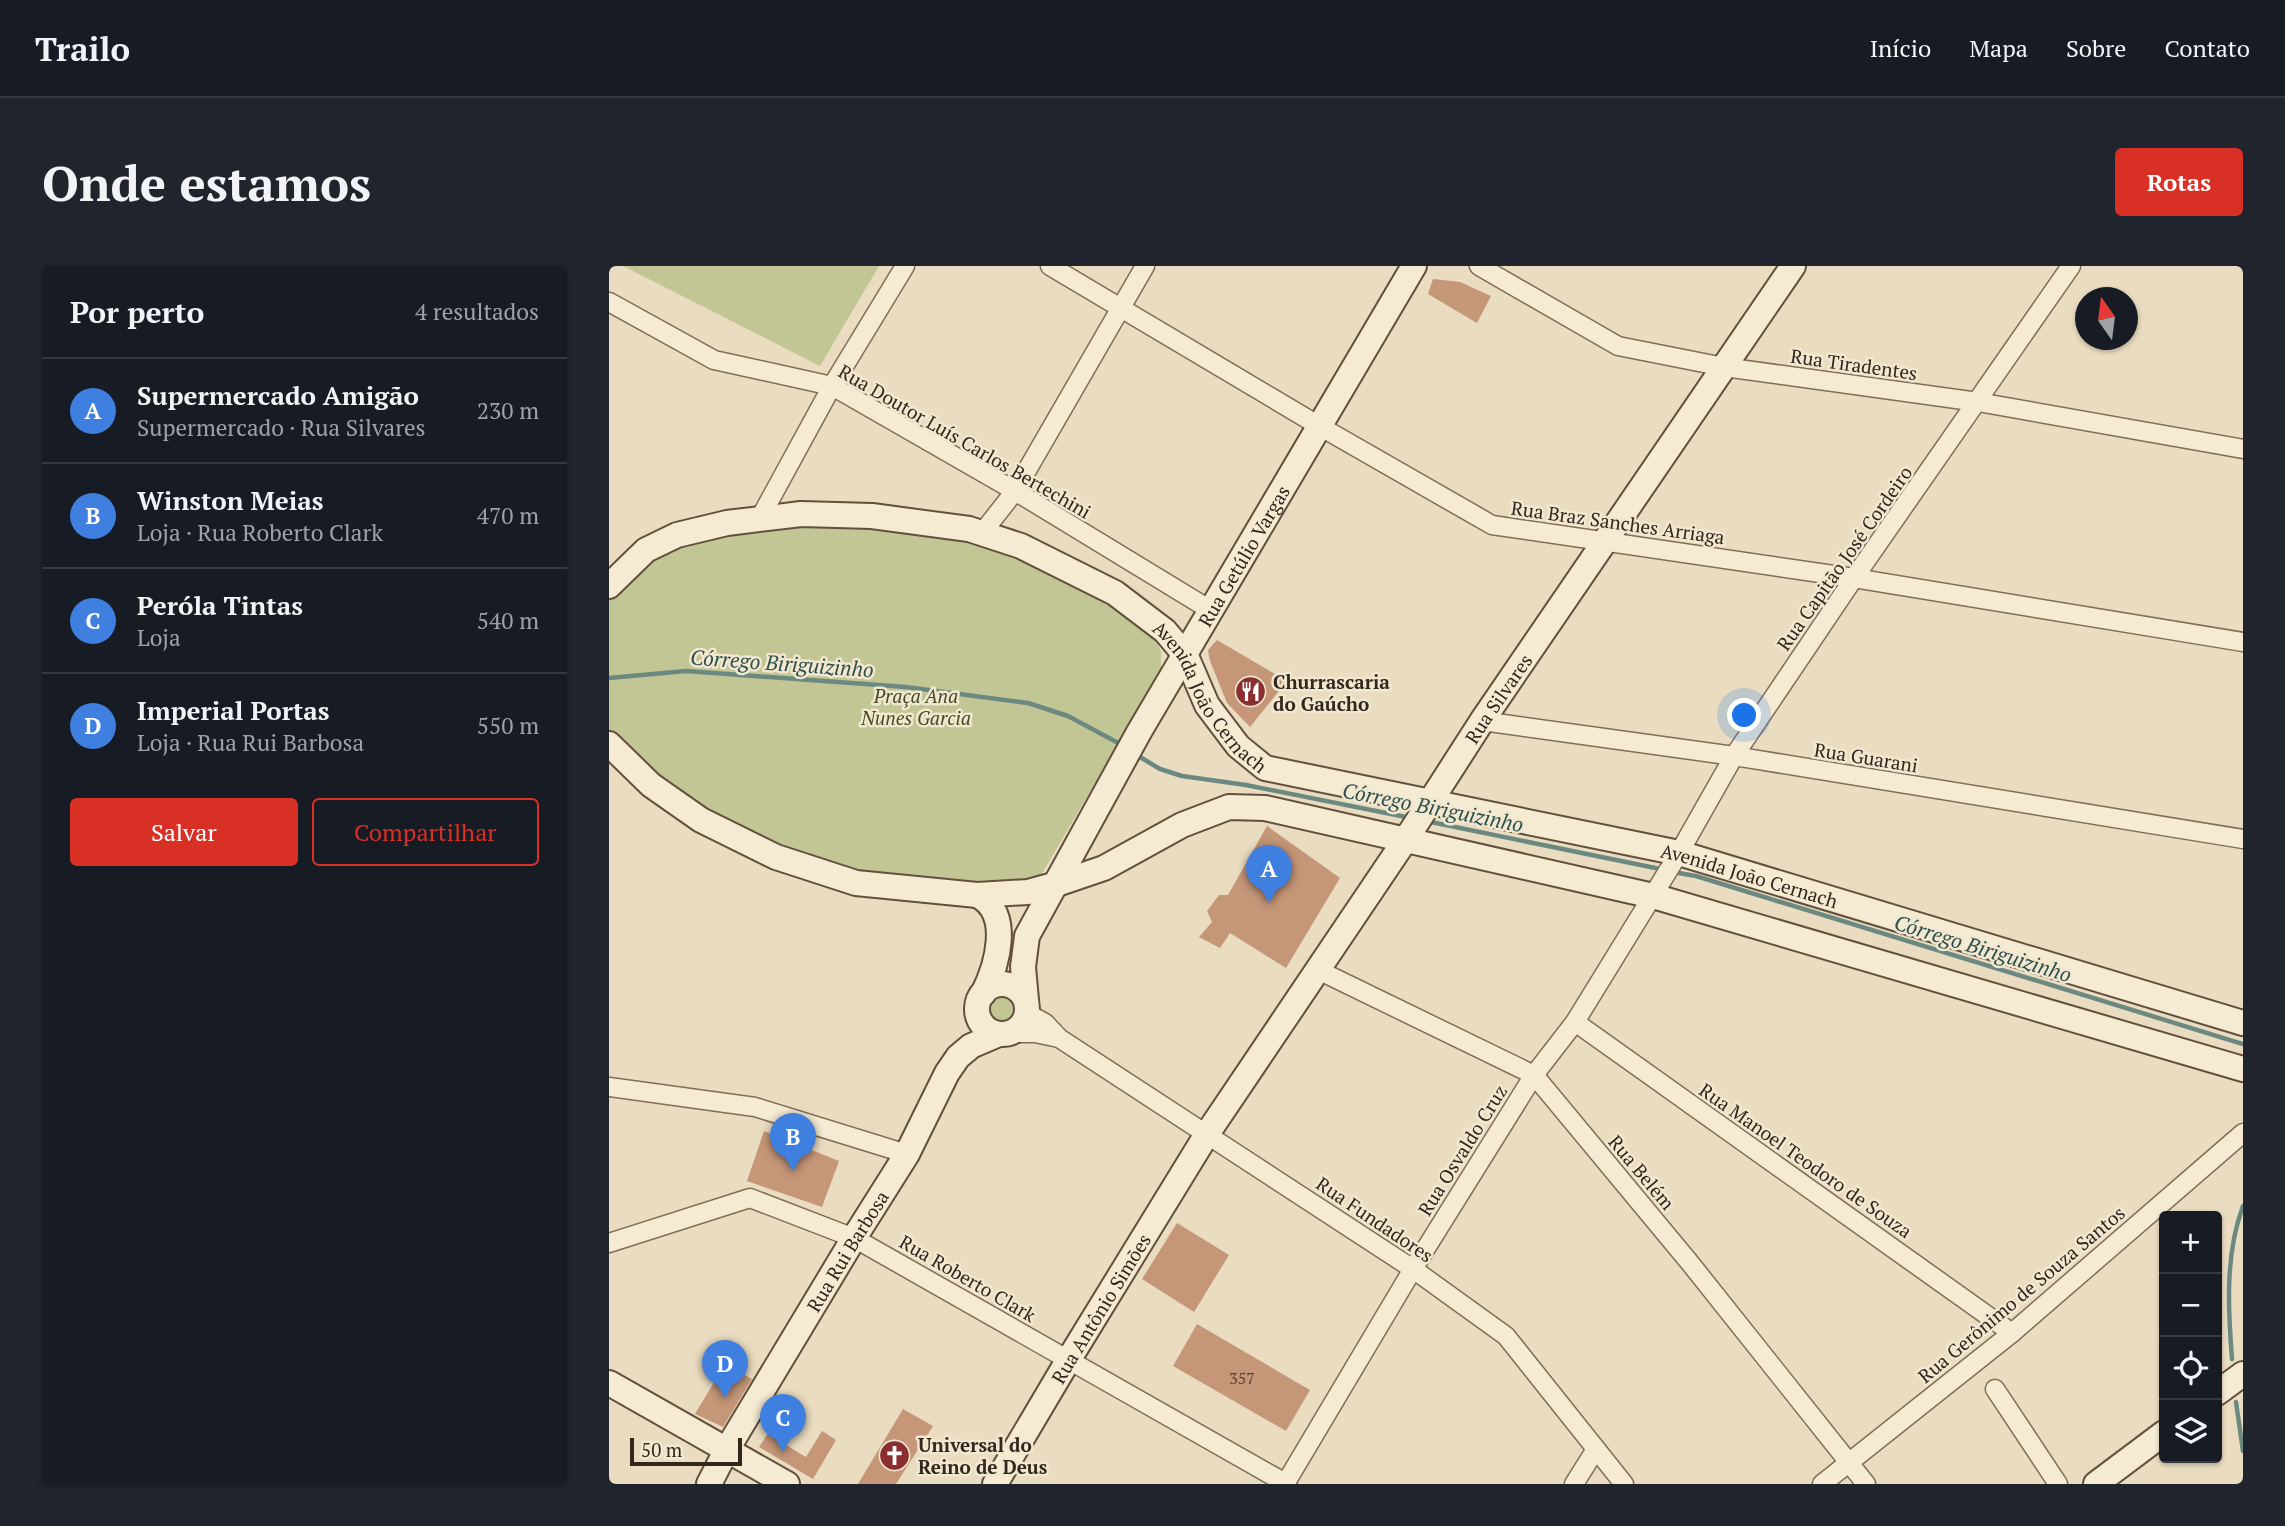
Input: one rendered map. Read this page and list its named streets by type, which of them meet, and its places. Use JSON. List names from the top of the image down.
{
  "streets": {
    "main road": [
      "Rua Getúlio Vargas",
      "Avenida João Cernach",
      "Rua Silvares",
      "Rua Rui Barbosa",
      "Rua Antônio Simões"
    ],
    "street": [
      "Rua Tiradentes",
      "Rua Doutor Luís Carlos Bertechini",
      "Rua Braz Sanches Arriaga",
      "Rua Capitão José Cordeiro",
      "Rua Guarani",
      "Rua Osvaldo Cruz",
      "Rua Manoel Teodoro de Souza",
      "Rua Belém",
      "Rua Fundadores",
      "Rua Roberto Clark",
      "Rua Gerônimo de Souza Santos"
    ]
  },
  "crossings": [
    ["Rua Tiradentes", "Rua Capitão José Cordeiro"],
    ["Rua Tiradentes", "Rua Silvares"],
    ["Rua Doutor Luís Carlos Bertechini", "Rua Getúlio Vargas"],
    ["Rua Braz Sanches Arriaga", "Rua Getúlio Vargas"],
    ["Rua Braz Sanches Arriaga", "Rua Capitão José Cordeiro"],
    ["Rua Braz Sanches Arriaga", "Rua Silvares"],
    ["Rua Getúlio Vargas", "Avenida João Cernach"],
    ["Rua Getúlio Vargas", "Rua Fundadores"],
    ["Rua Getúlio Vargas", "Rua Rui Barbosa"],
    ["Rua Capitão José Cordeiro", "Avenida João Cernach"],
    ["Rua Capitão José Cordeiro", "Rua Guarani"],
    ["Rua Capitão José Cordeiro", "Rua Osvaldo Cruz"],
    ["Avenida João Cernach", "Rua Silvares"],
    ["Avenida João Cernach", "Rua Osvaldo Cruz"],
    ["Rua Silvares", "Rua Guarani"],
    ["Rua Silvares", "Rua Belém"],
    ["Rua Silvares", "Rua Fundadores"],
    ["Rua Silvares", "Rua Antônio Simões"],
    ["Rua Osvaldo Cruz", "Rua Manoel Teodoro de Souza"],
    ["Rua Osvaldo Cruz", "Rua Belém"],
    ["Rua Osvaldo Cruz", "Rua Fundadores"],
    ["Rua Osvaldo Cruz", "Rua Roberto Clark"],
    ["Rua Manoel Teodoro de Souza", "Rua Gerônimo de Souza Santos"],
    ["Rua Belém", "Rua Gerônimo de Souza Santos"],
    ["Rua Fundadores", "Rua Rui Barbosa"],
    ["Rua Fundadores", "Rua Antônio Simões"],
    ["Rua Rui Barbosa", "Rua Roberto Clark"],
    ["Rua Roberto Clark", "Rua Antônio Simões"]
  ],
  "water": ["Córrego Biriguizinho"],
  "parks": ["Praça Ana Nunes Garcia"],
  "places": {
    "restaurant": ["Churrascaria do Gaúcho"],
    "church": ["Universal do Reino de Deus"]
  },
  "house_numbers": ["357"],
  "scale_bar": "50 m",
  "north": "top",
  "page": {
    "header": "Trailo",
    "nav": [
      "Início",
      "Mapa",
      "Sobre",
      "Contato"
    ],
    "buttons": [
      "Rotas",
      ["Salvar", "Compartilhar"]
    ],
    "title": "Onde estamos",
    "heading": ["Por perto", "4 resultados"],
    "list": [
      {
        "mark": "A",
        "name": "Supermercado Amigão",
        "note": "Supermercado · Rua Silvares",
        "value": "230 m"
      },
      {
        "mark": "B",
        "name": "Winston Meias",
        "note": "Loja · Rua Roberto Clark",
        "value": "470 m"
      },
      {
        "mark": "C",
        "name": "Peróla Tintas",
        "note": "Loja",
        "value": "540 m"
      },
      {
        "mark": "D",
        "name": "Imperial Portas",
        "note": "Loja · Rua Rui Barbosa",
        "value": "550 m"
      }
    ],
    "pins": [
      "A",
      "B",
      "D",
      "C"
    ],
    "map_buttons": ["+", "−"],
    "scale": "50 m"
  }
}
